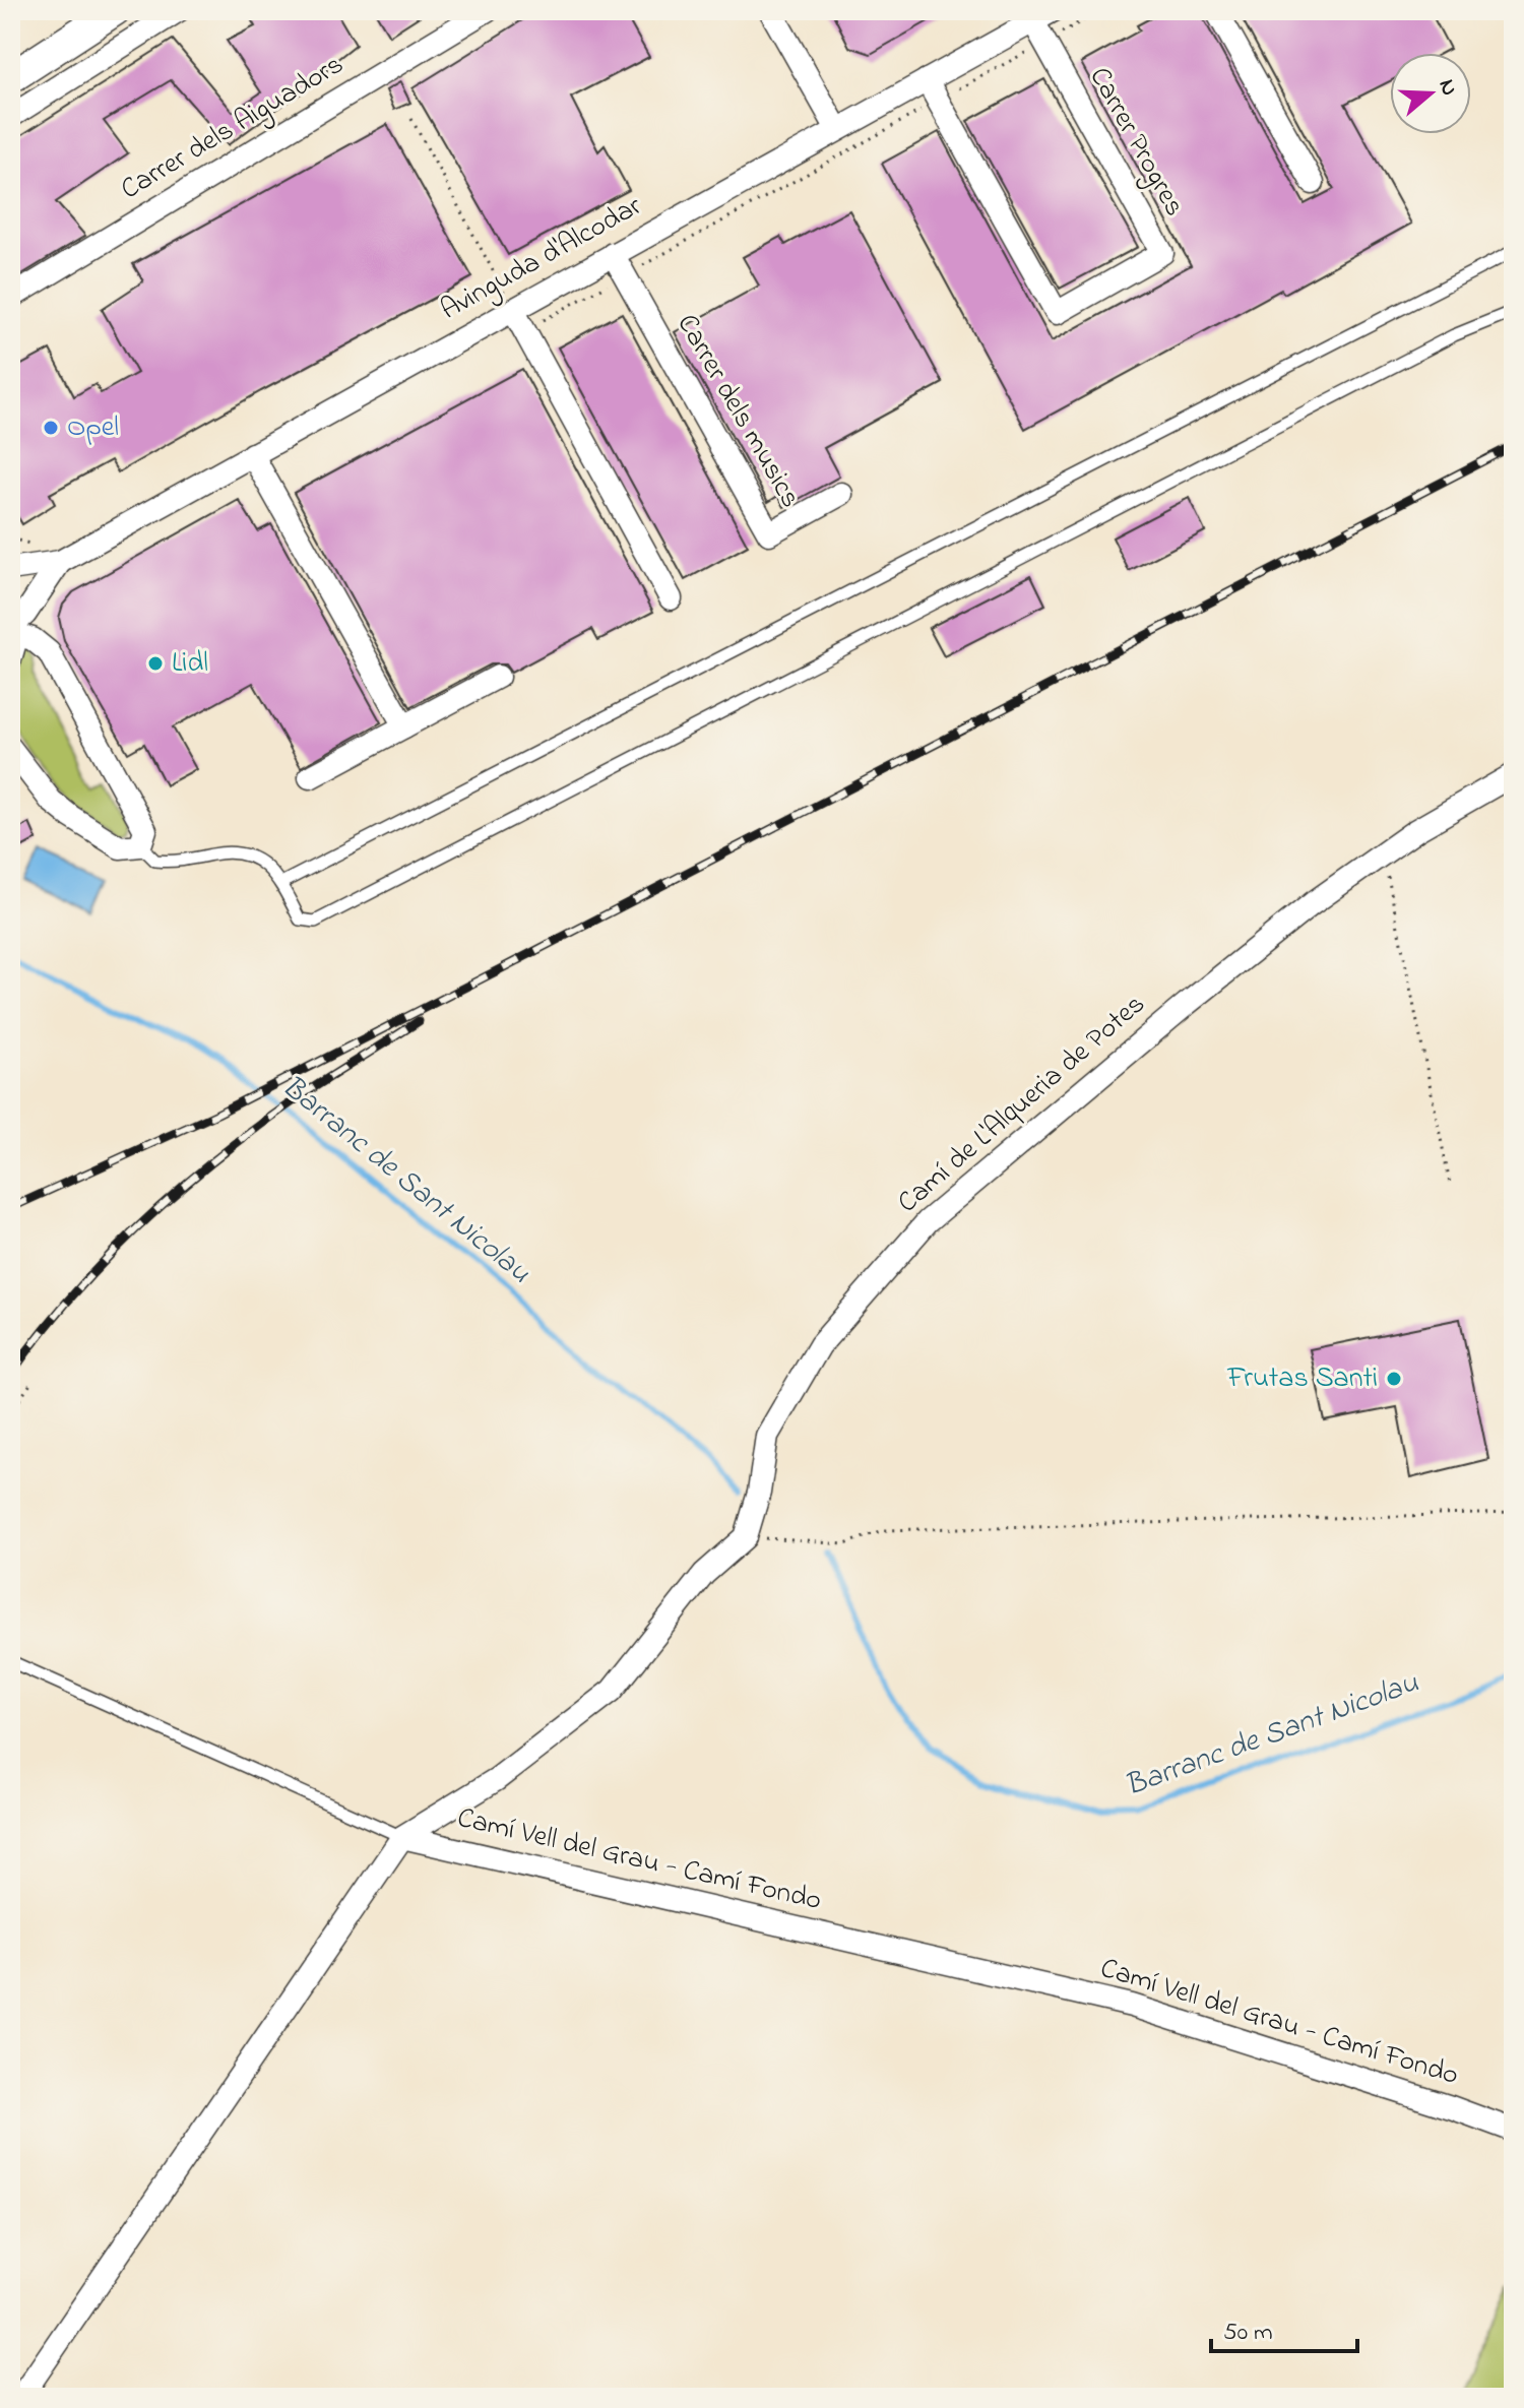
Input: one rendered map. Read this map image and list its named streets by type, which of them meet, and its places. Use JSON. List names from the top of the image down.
{
  "streets": {
    "street": [
      "Carrer dels Aiguadors",
      "Carrer Progres",
      "Avinguda d'Alcodar",
      "Carrer dels musics",
      "Camí de L'Alqueria de Potes",
      "Camí Vell del Grau - Camí Fondo"
    ]
  },
  "crossings": [
    ["Carrer Progres", "Avinguda d'Alcodar"],
    ["Avinguda d'Alcodar", "Carrer dels musics"]
  ],
  "water": ["Barranc de Sant Nicolau"],
  "places": ["Opel", "Lidl", "Frutas Santi"],
  "scale_bar": "50 m",
  "north": "right"
}
